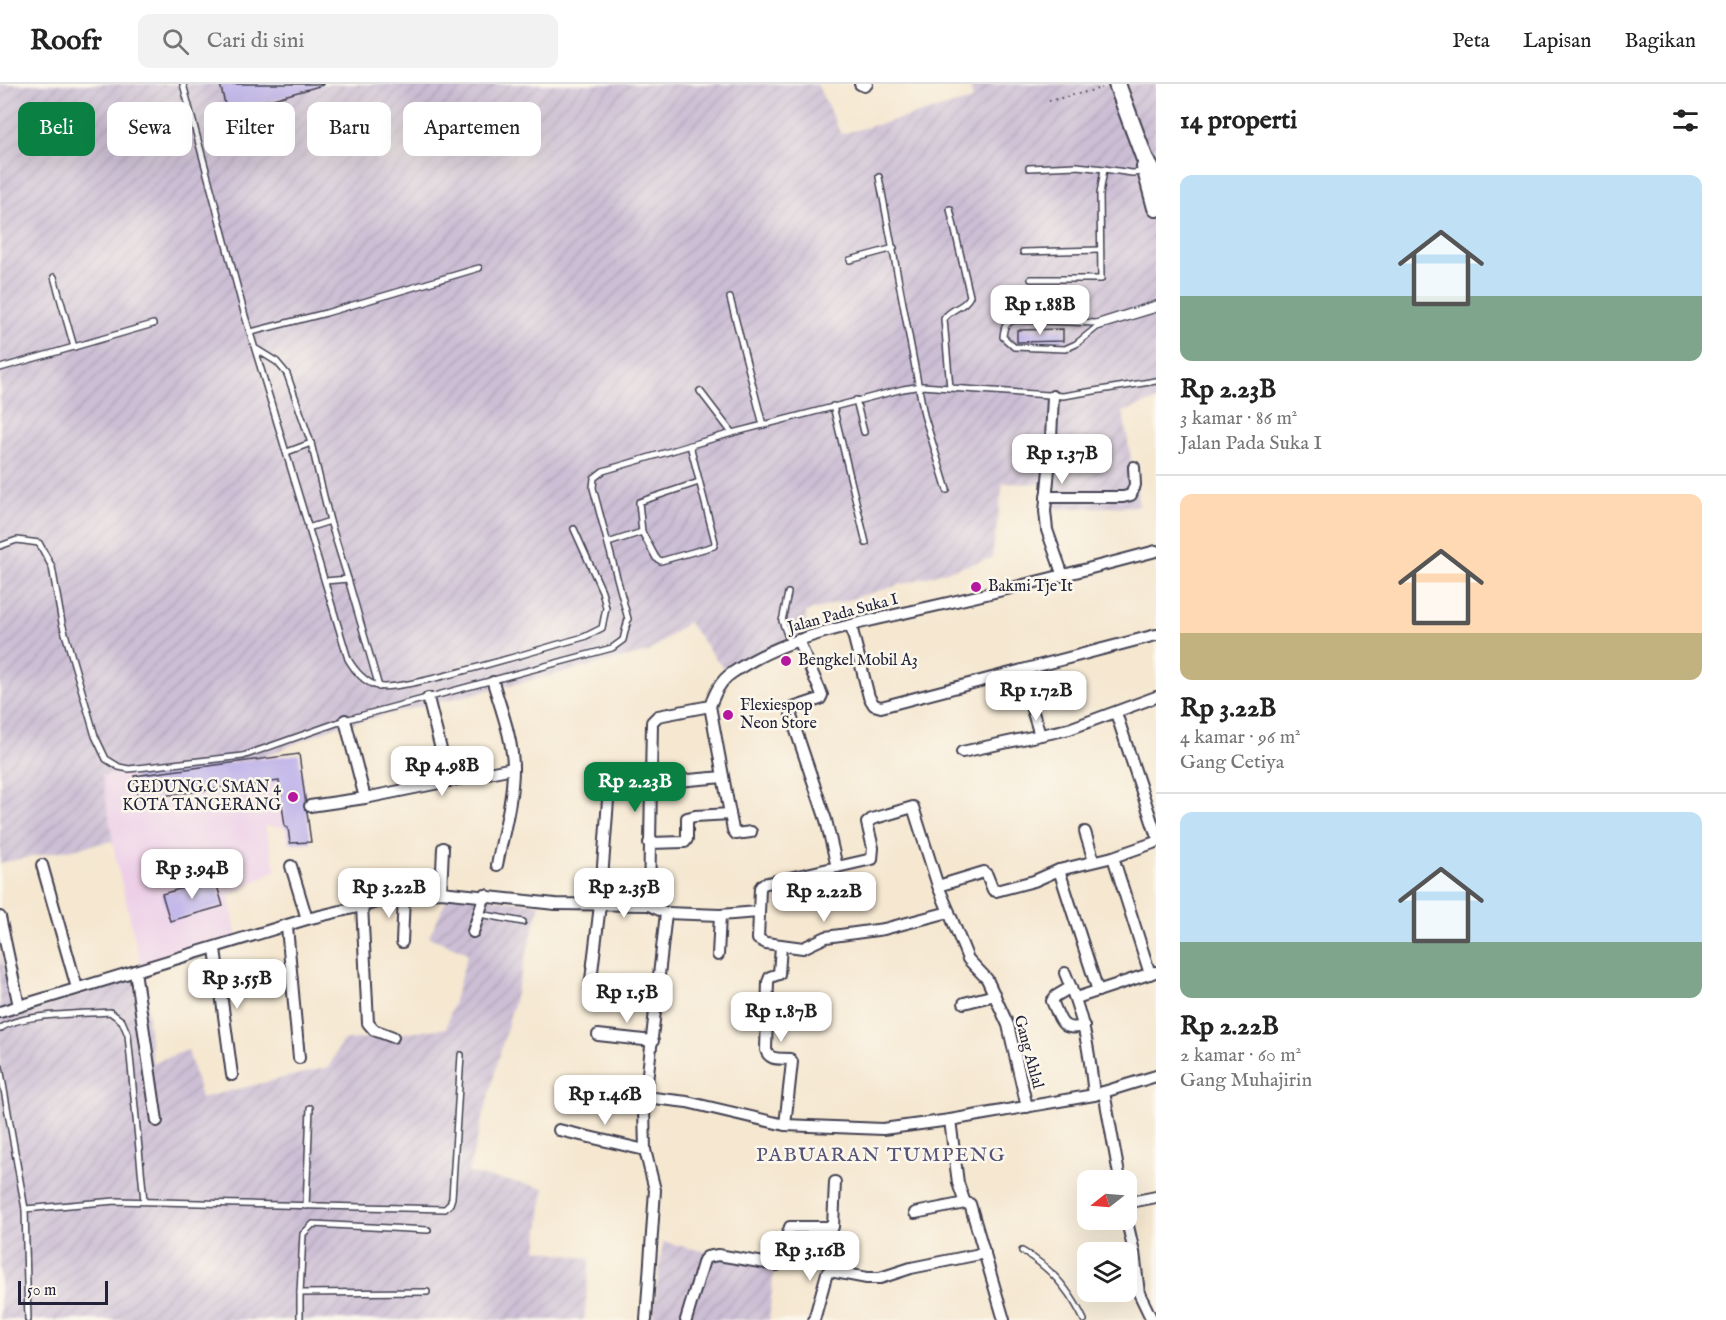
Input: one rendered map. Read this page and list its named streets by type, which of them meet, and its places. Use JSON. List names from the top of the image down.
{
  "streets": {
    "street": ["Jalan Pada Suka I", "Gang Ahlal"]
  },
  "districts": ["PABUARAN TUMPENG"],
  "places": [
    "Bakmi Tje It",
    "Bengkel Mobil A3",
    "Flexiespop Neon Store",
    "GEDUNG C SMAN 4 KOTA TANGERANG"
  ],
  "scale_bar": "50 m",
  "north": "left",
  "page": {
    "header": "Roofr",
    "search": "Cari di sini",
    "nav": ["Peta", "Lapisan", "Bagikan"],
    "heading": "14 properti",
    "chip": [
      "Beli",
      "Sewa",
      "Filter",
      "Baru",
      "Apartemen"
    ],
    "list": [
      {
        "name": "Rp 2.23B",
        "note": "3 kamar · 86 m² · Jalan Pada Suka I"
      },
      {
        "name": "Rp 3.22B",
        "note": "4 kamar · 96 m² · Gang Cetiya"
      },
      {
        "name": "Rp 2.22B",
        "note": "2 kamar · 60 m² · Gang Muhajirin"
      }
    ],
    "price": [
      "Rp 1.88B",
      "Rp 1.37B",
      "Rp 1.72B",
      "Rp 4.98B",
      "Rp 2.23B",
      "Rp 3.94B",
      "Rp 3.22B",
      "Rp 2.35B",
      "Rp 2.22B",
      "Rp 3.55B",
      "Rp 1.5B",
      "Rp 1.87B",
      "Rp 1.46B",
      "Rp 3.16B"
    ],
    "scale": "50 m"
  }
}
